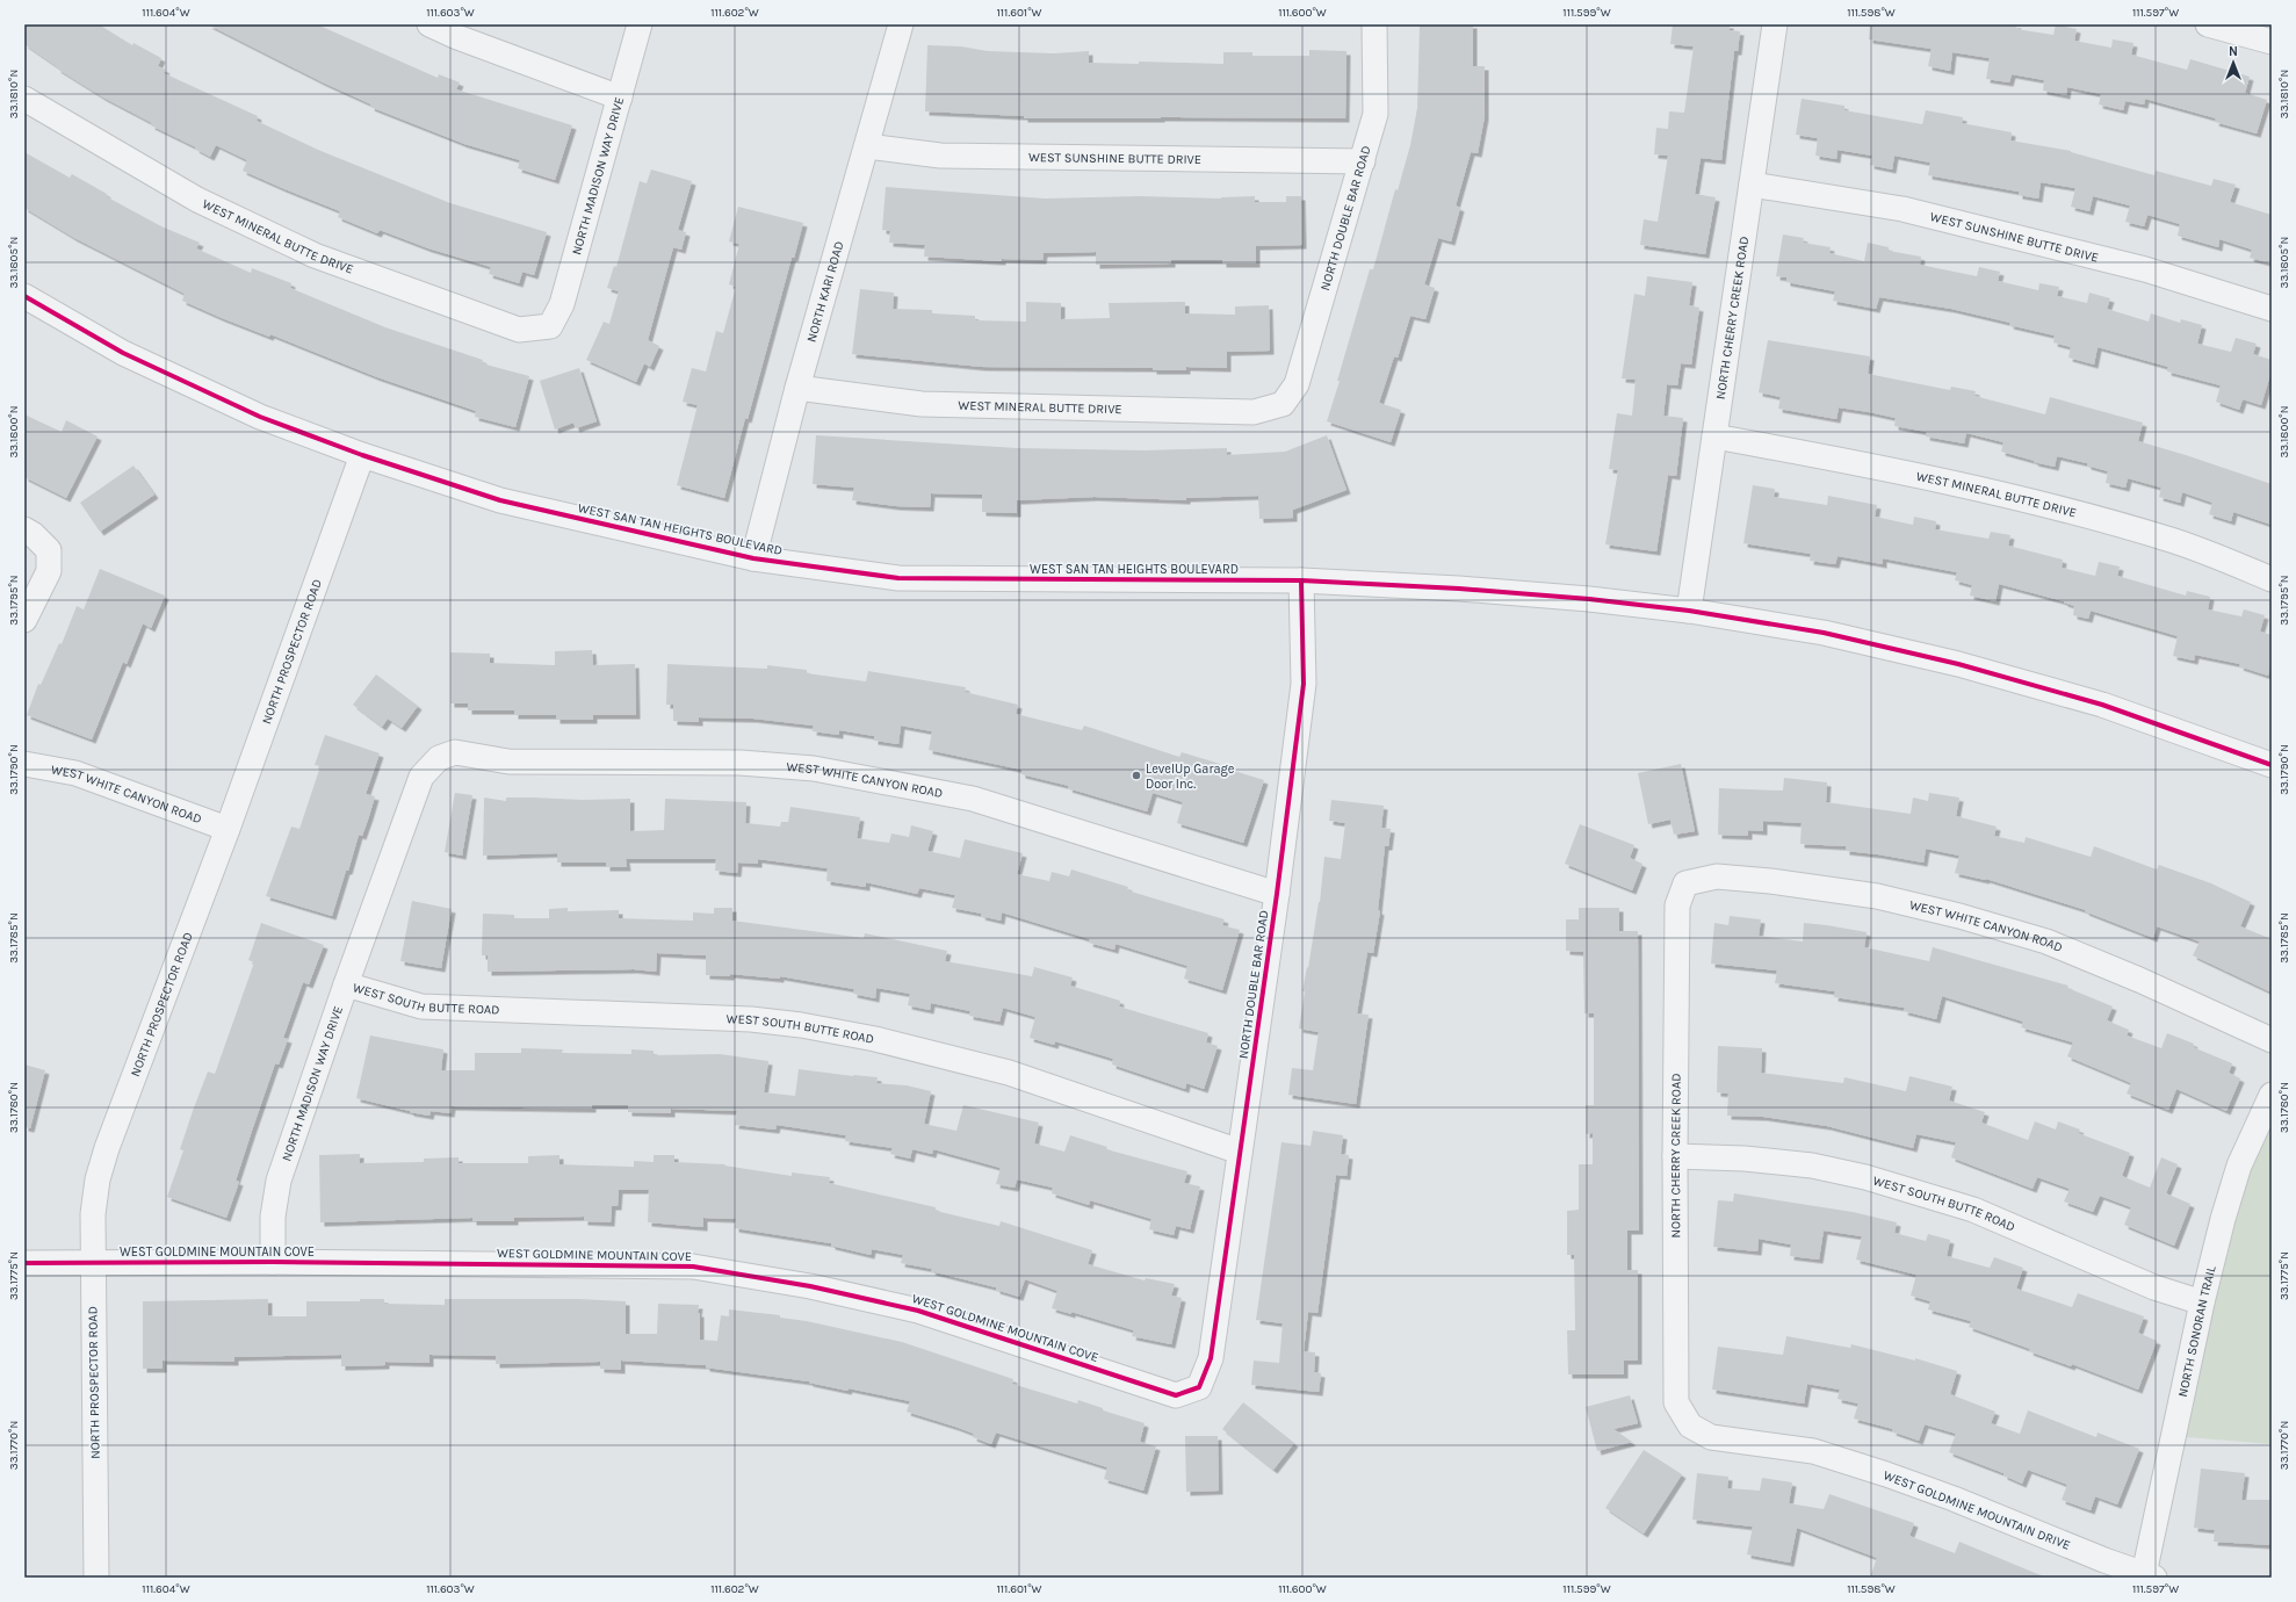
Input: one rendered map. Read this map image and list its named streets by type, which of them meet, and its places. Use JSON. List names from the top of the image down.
{
  "streets": {
    "street": [
      "WEST SUNSHINE BUTTE DRIVE",
      "NORTH MADISON WAY DRIVE",
      "NORTH DOUBLE BAR ROAD",
      "WEST MINERAL BUTTE DRIVE",
      "NORTH KARI ROAD",
      "NORTH CHERRY CREEK ROAD",
      "WEST SAN TAN HEIGHTS BOULEVARD",
      "NORTH PROSPECTOR ROAD",
      "WEST WHITE CANYON ROAD",
      "WEST SOUTH BUTTE ROAD",
      "WEST GOLDMINE MOUNTAIN COVE",
      "NORTH SONORAN TRAIL",
      "WEST GOLDMINE MOUNTAIN DRIVE"
    ]
  },
  "crossings": [
    ["WEST SUNSHINE BUTTE DRIVE", "NORTH DOUBLE BAR ROAD"],
    ["WEST SUNSHINE BUTTE DRIVE", "NORTH KARI ROAD"],
    ["WEST SUNSHINE BUTTE DRIVE", "NORTH CHERRY CREEK ROAD"],
    ["NORTH MADISON WAY DRIVE", "WEST MINERAL BUTTE DRIVE"],
    ["NORTH MADISON WAY DRIVE", "WEST WHITE CANYON ROAD"],
    ["NORTH MADISON WAY DRIVE", "WEST SOUTH BUTTE ROAD"],
    ["NORTH MADISON WAY DRIVE", "WEST GOLDMINE MOUNTAIN COVE"],
    ["NORTH DOUBLE BAR ROAD", "WEST MINERAL BUTTE DRIVE"],
    ["NORTH DOUBLE BAR ROAD", "WEST SAN TAN HEIGHTS BOULEVARD"],
    ["NORTH DOUBLE BAR ROAD", "WEST WHITE CANYON ROAD"],
    ["NORTH DOUBLE BAR ROAD", "WEST SOUTH BUTTE ROAD"],
    ["NORTH DOUBLE BAR ROAD", "WEST GOLDMINE MOUNTAIN COVE"],
    ["WEST MINERAL BUTTE DRIVE", "NORTH KARI ROAD"],
    ["WEST MINERAL BUTTE DRIVE", "NORTH CHERRY CREEK ROAD"],
    ["NORTH KARI ROAD", "WEST SAN TAN HEIGHTS BOULEVARD"],
    ["NORTH CHERRY CREEK ROAD", "WEST SAN TAN HEIGHTS BOULEVARD"],
    ["NORTH CHERRY CREEK ROAD", "WEST WHITE CANYON ROAD"],
    ["NORTH CHERRY CREEK ROAD", "WEST SOUTH BUTTE ROAD"],
    ["NORTH CHERRY CREEK ROAD", "WEST GOLDMINE MOUNTAIN DRIVE"],
    ["WEST SAN TAN HEIGHTS BOULEVARD", "NORTH PROSPECTOR ROAD"],
    ["NORTH PROSPECTOR ROAD", "WEST WHITE CANYON ROAD"],
    ["NORTH PROSPECTOR ROAD", "WEST GOLDMINE MOUNTAIN COVE"],
    ["WEST SOUTH BUTTE ROAD", "NORTH SONORAN TRAIL"],
    ["NORTH SONORAN TRAIL", "WEST GOLDMINE MOUNTAIN DRIVE"]
  ],
  "places": ["LevelUp Garage Door Inc."],
  "north": "top",
  "coordinates": [
    "111.604°W",
    "111.603°W",
    "111.602°W",
    "111.601°W",
    "111.600°W",
    "111.599°W",
    "111.598°W",
    "111.597°W",
    "33.1810°N",
    "33.1805°N",
    "33.1800°N",
    "33.1795°N",
    "33.1790°N",
    "33.1785°N",
    "33.1780°N",
    "33.1775°N",
    "33.1770°N"
  ]
}
